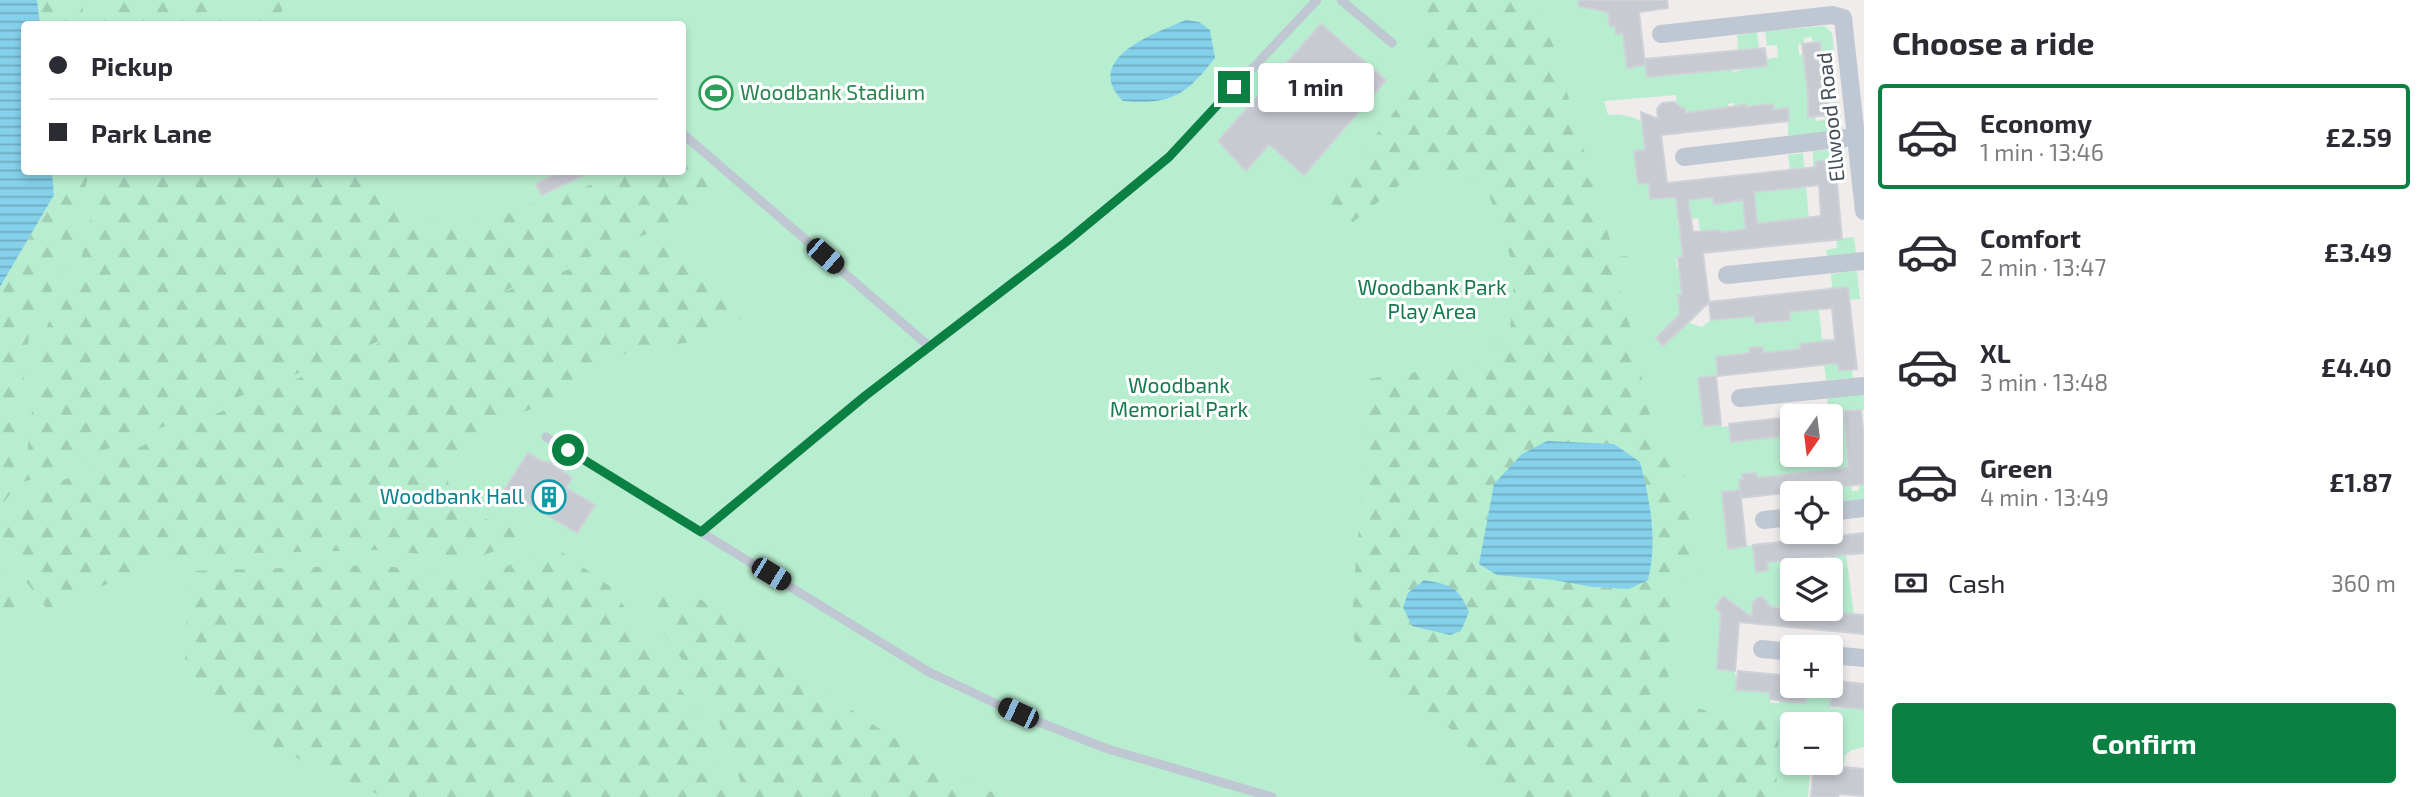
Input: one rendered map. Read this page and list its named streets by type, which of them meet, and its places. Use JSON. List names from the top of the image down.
{
  "streets": {
    "street": ["Ellwood Road"]
  },
  "parks": ["Woodbank Park Play Area", "Woodbank Memorial Park"],
  "places": {
    "sports": ["Woodbank Stadium"],
    "building": ["Woodbank Hall"]
  },
  "north": "bottom",
  "page": {
    "heading": "Choose a ride",
    "banner": ["Pickup", "Park Lane"],
    "bubble": "1 min",
    "list": [
      {
        "name": "Economy",
        "note": "1 min · 13:46",
        "value": "£2.59"
      },
      {
        "name": "Comfort",
        "note": "2 min · 13:47",
        "value": "£3.49"
      },
      {
        "name": "XL",
        "note": "3 min · 13:48",
        "value": "£4.40"
      },
      {
        "name": "Green",
        "note": "4 min · 13:49",
        "value": "£1.87"
      }
    ],
    "map_buttons": ["+", "−"],
    "pay": ["Cash", "360 m"],
    "buttons": "Confirm"
  }
}
